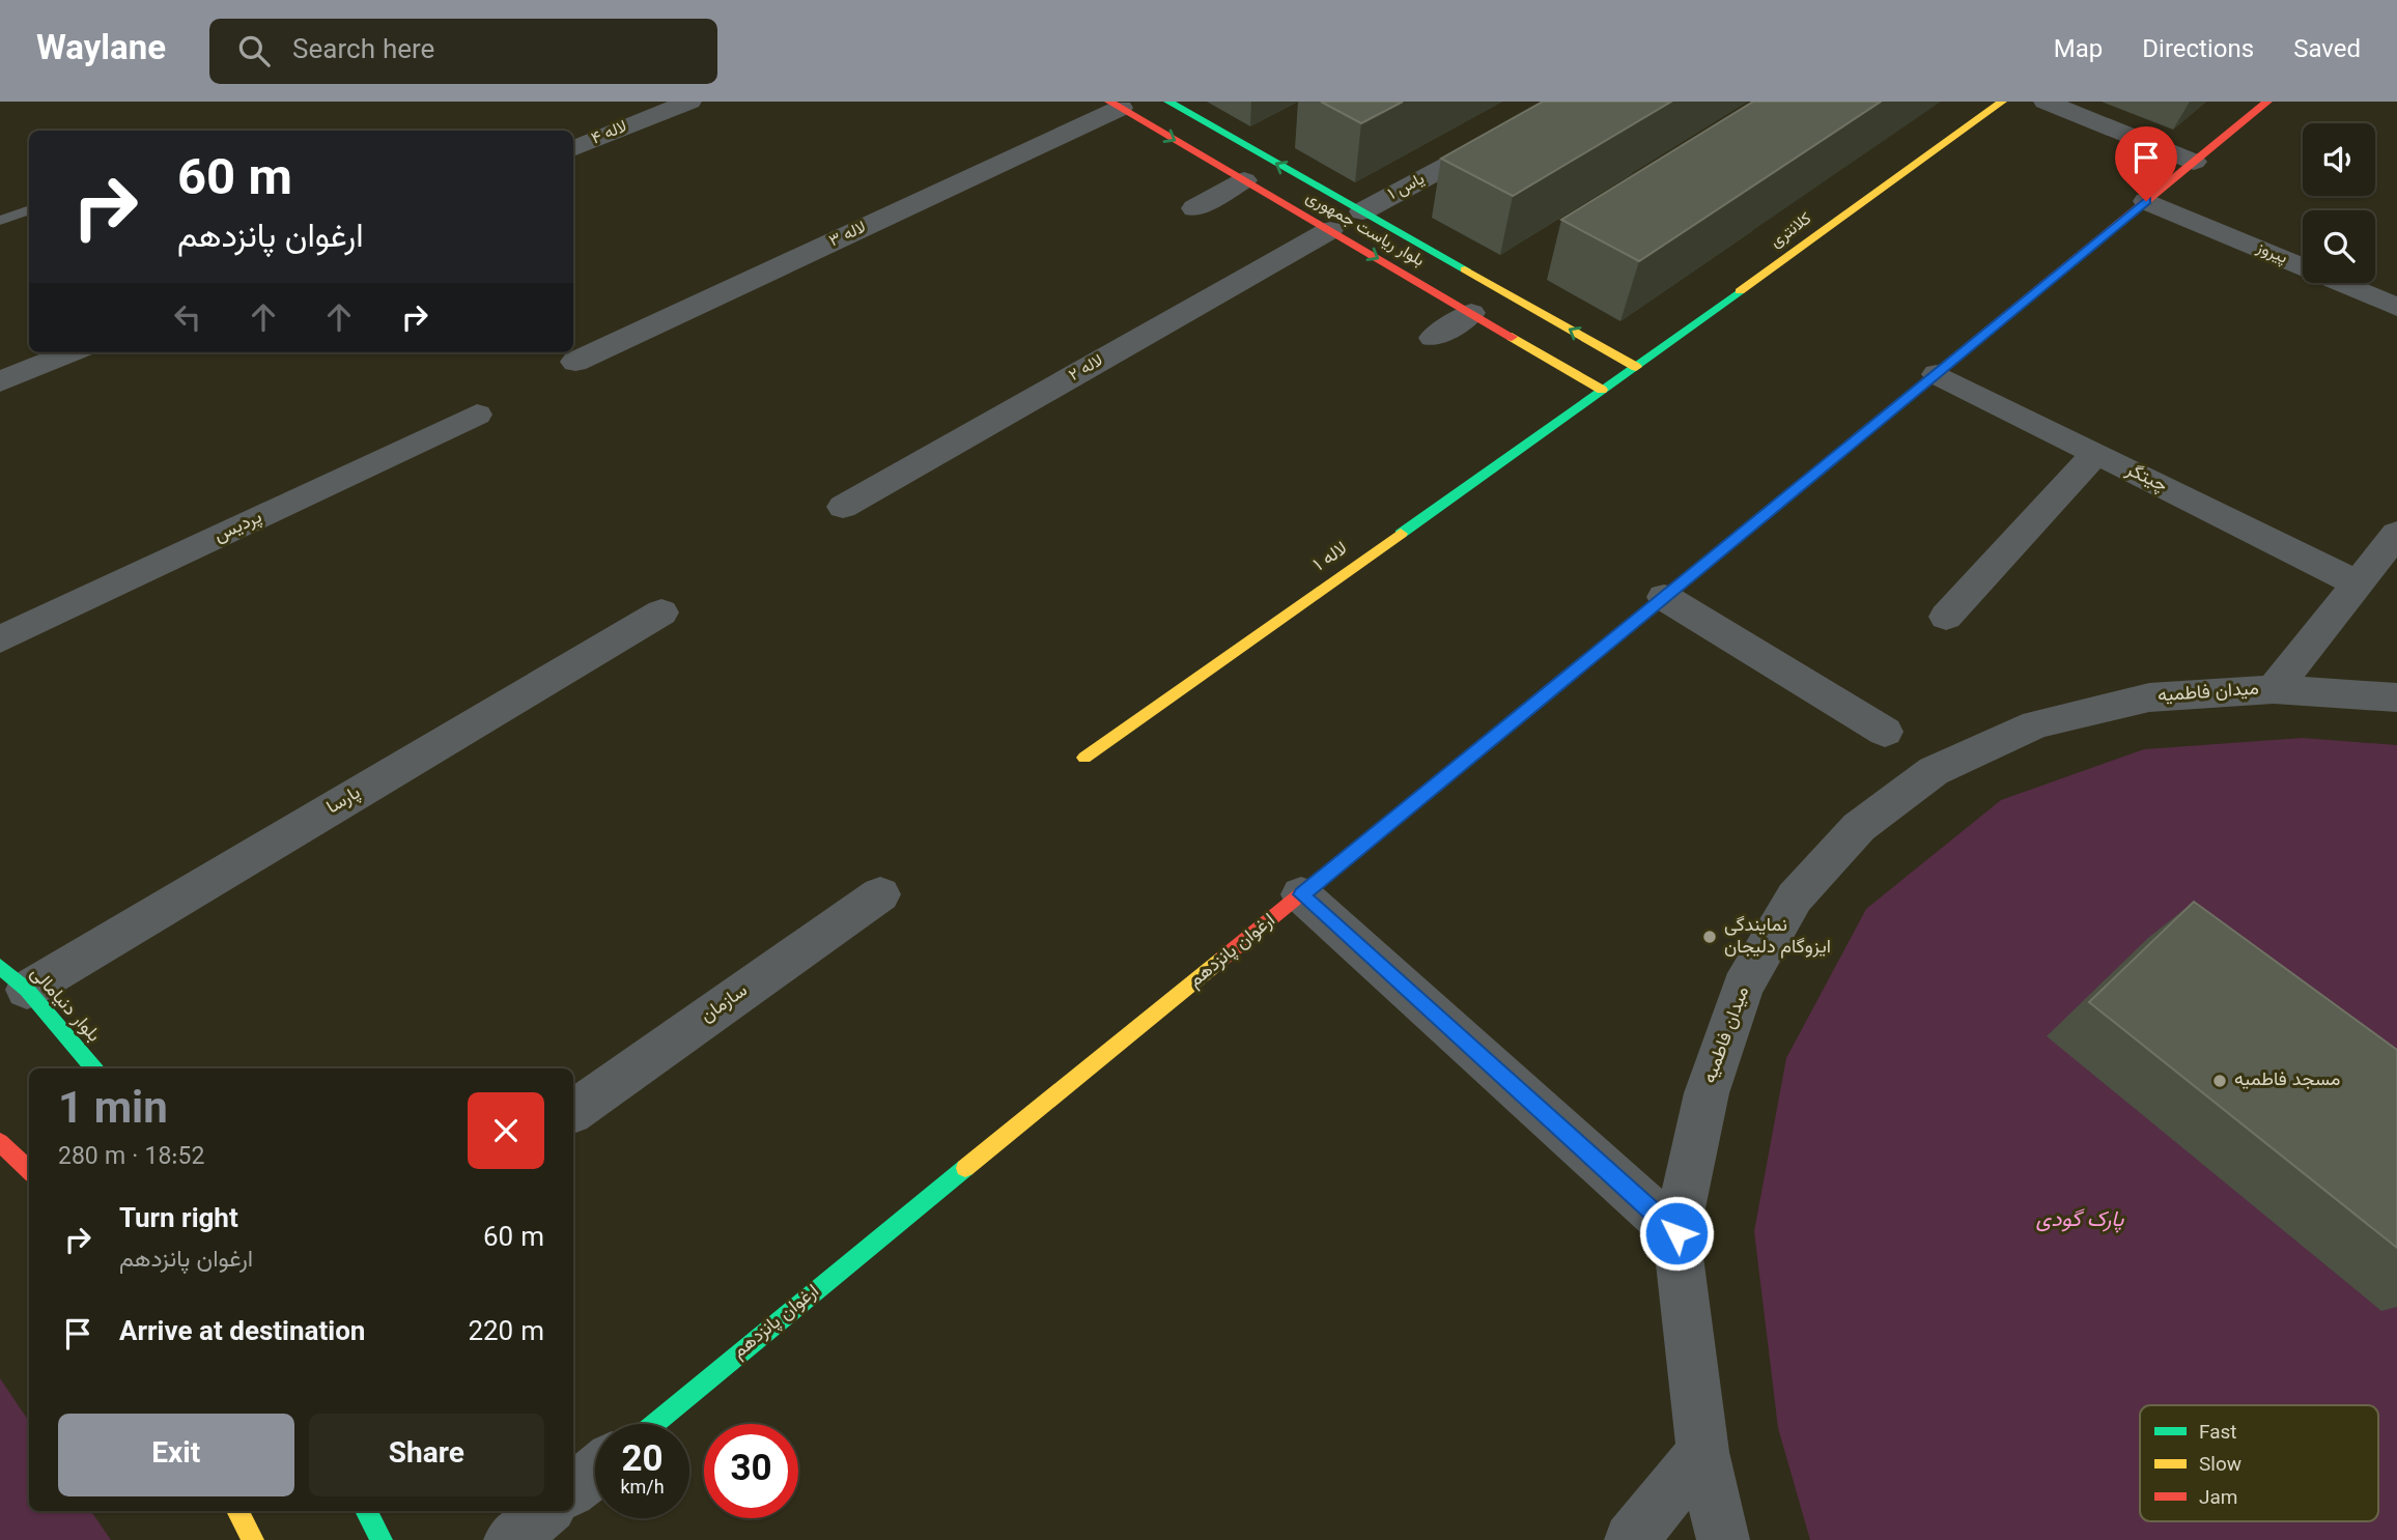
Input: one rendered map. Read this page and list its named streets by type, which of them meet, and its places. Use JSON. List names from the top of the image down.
{
  "streets": {
    "street": [
      "لاله ۴",
      "یاس ۱",
      "بلوار ریاست جمهوری",
      "کلانتری",
      "لاله ۳",
      "پیروز",
      "لاله ۲",
      "چیتگر",
      "پردیس",
      "لاله ۱",
      "میدان فاطمیه",
      "پارسا",
      "ارغوان پانزدهم",
      "سازمان",
      "بلوار دنیامالی"
    ]
  },
  "crossings": [
    ["یاس ۱", "بلوار ریاست جمهوری"],
    ["بلوار ریاست جمهوری", "کلانتری"],
    ["بلوار ریاست جمهوری", "لاله ۳"],
    ["بلوار ریاست جمهوری", "لاله ۲"],
    ["بلوار ریاست جمهوری", "لاله ۱"],
    ["کلانتری", "لاله ۱"],
    ["پیروز", "ارغوان پانزدهم"],
    ["چیتگر", "ارغوان پانزدهم"],
    ["پارسا", "بلوار دنیامالی"]
  ],
  "parks": ["پارک گودی"],
  "places": ["نمایندگی ایزوگام دلیجان", "مسجد فاطمیه"],
  "legend": ["Fast", "Slow", "Jam"],
  "page": {
    "header": "Waylane",
    "search": "Search here",
    "nav": ["Map", "Directions", "Saved"],
    "turn": ["60 m", "ارغوان پانزدهم"],
    "heading": ["1 min", "280 m · 18:52"],
    "list": [
      {
        "name": "Turn right",
        "note": "ارغوان پانزدهم",
        "value": "60 m"
      },
      {
        "name": "Arrive at destination",
        "value": "220 m"
      }
    ],
    "buttons": ["Exit", "Share"],
    "speed": "20 km/h",
    "limit": "30"
  }
}
